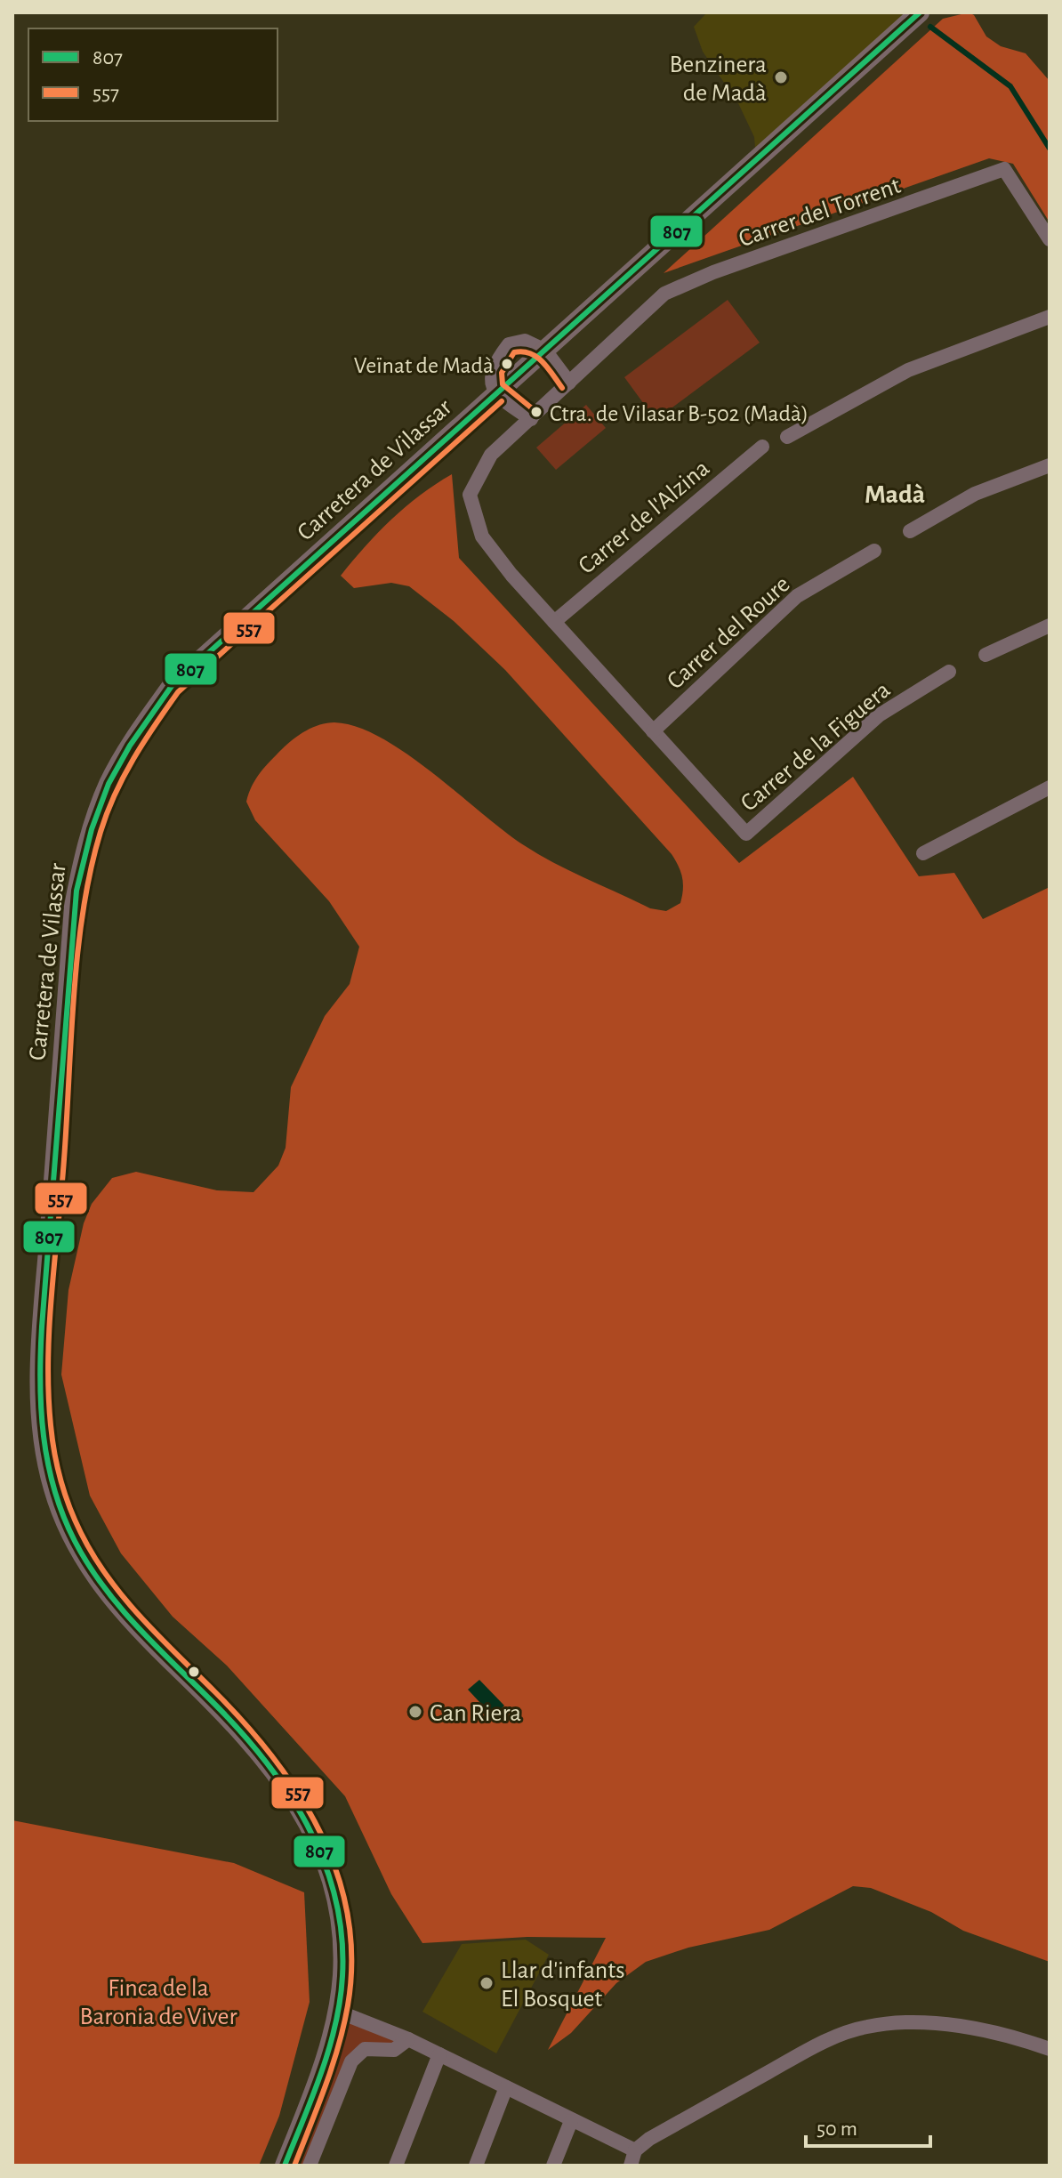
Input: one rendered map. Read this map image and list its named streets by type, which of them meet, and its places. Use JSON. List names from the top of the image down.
{
  "streets": {
    "street": [
      "Carrer del Torrent",
      "Carretera de Vilassar",
      "Carrer de l'Alzina",
      "Carrer del Roure",
      "Carrer de la Figuera"
    ]
  },
  "crossings": [
    ["Carrer del Torrent", "Carrer de l'Alzina"],
    ["Carrer del Torrent", "Carrer del Roure"],
    ["Carrer del Torrent", "Carrer de la Figuera"]
  ],
  "districts": ["Madà"],
  "parks": ["Finca de la Baronia de Viver"],
  "places": [
    "Benzinera de Madà",
    "Veïnat de Madà",
    "Ctra. de Vilasar B-502 (Madà)",
    "Can Riera",
    "Llar d'infants El Bosquet"
  ],
  "lines": ["transit line 807", "transit line 557"],
  "legend": ["807", "557"],
  "scale_bar": "50 m"
}
